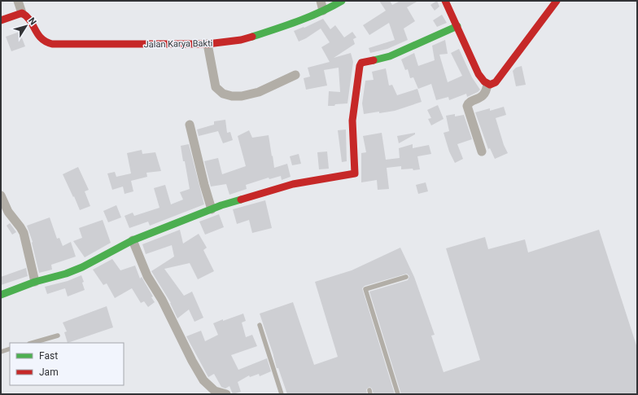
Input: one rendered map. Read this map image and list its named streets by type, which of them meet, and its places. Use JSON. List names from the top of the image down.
{
  "streets": {
    "street": ["Jalan Karya Bakti"]
  },
  "legend": ["Fast", "Jam"],
  "north": "top right"
}
